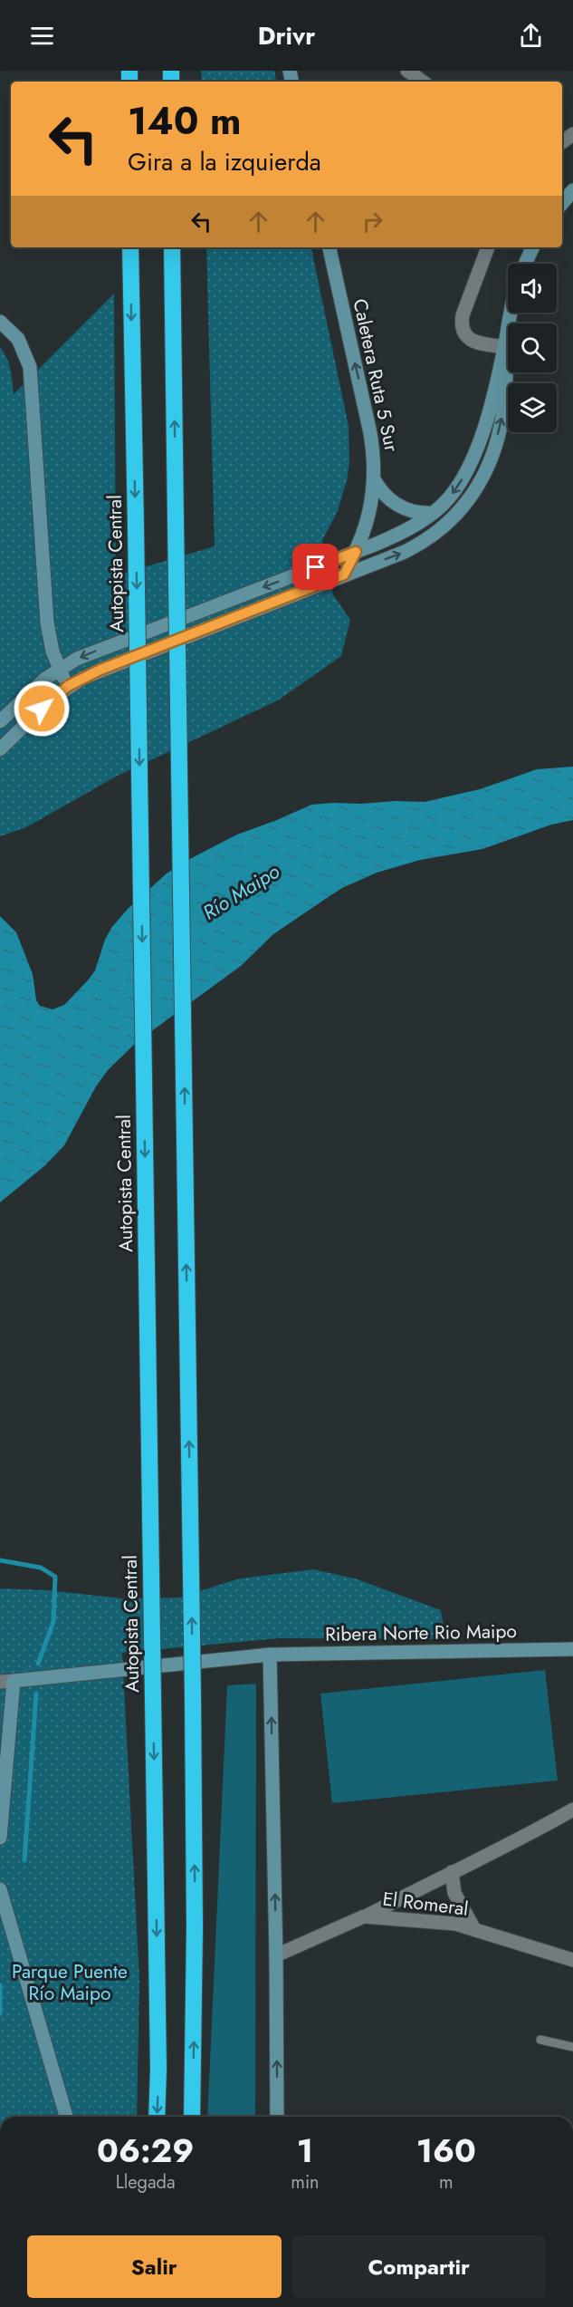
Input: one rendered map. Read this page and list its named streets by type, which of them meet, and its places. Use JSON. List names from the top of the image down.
{
  "streets": {
    "highway": ["Autopista Central"],
    "main road": ["Caletera Ruta 5 Sur", "Ribera Norte Rio Maipo"],
    "street": ["El Romeral"]
  },
  "one_way": ["Caletera Ruta 5 Sur"],
  "water": ["Río Maipo"],
  "parks": ["Parque Puente Río Maipo"],
  "page": {
    "header": "Drivr",
    "turn": ["140 m", "Gira a la izquierda"],
    "eta": [
      "06:29",
      "Llegada",
      "1",
      "min",
      "160",
      "m"
    ],
    "buttons": ["Salir", "Compartir"]
  }
}
